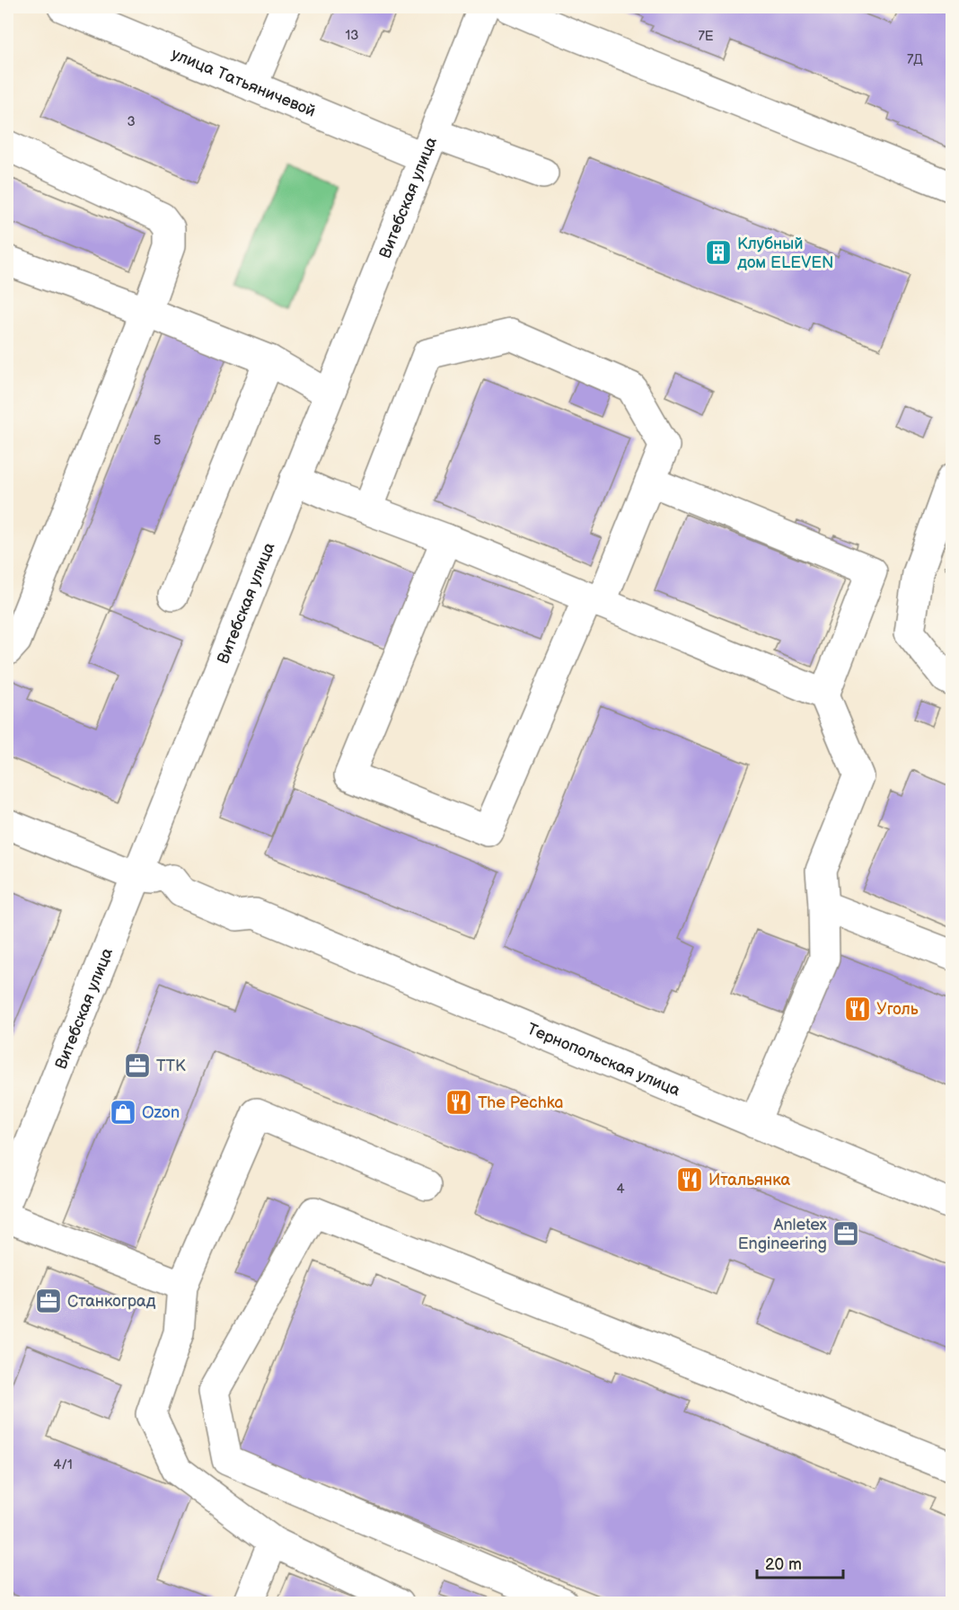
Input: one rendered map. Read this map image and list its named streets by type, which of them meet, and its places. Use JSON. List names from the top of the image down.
{
  "streets": {
    "street": ["улица Татьяничевой", "Витебская улица", "Тернопольская улица"]
  },
  "crossings": [
    ["улица Татьяничевой", "Витебская улица"],
    ["Витебская улица", "Тернопольская улица"]
  ],
  "places": {
    "building": ["Клубный дом ELEVEN"],
    "restaurant": ["Уголь", "The Pechka", "Итальянка"],
    "office": ["ТТК", "Anletex Engineering", "Станкоград"],
    "shop": ["Ozon"]
  },
  "house_numbers": [
    "13",
    "7Е",
    "7Д",
    "3",
    "5",
    "4",
    "4/1"
  ],
  "scale_bar": "20 m"
}
